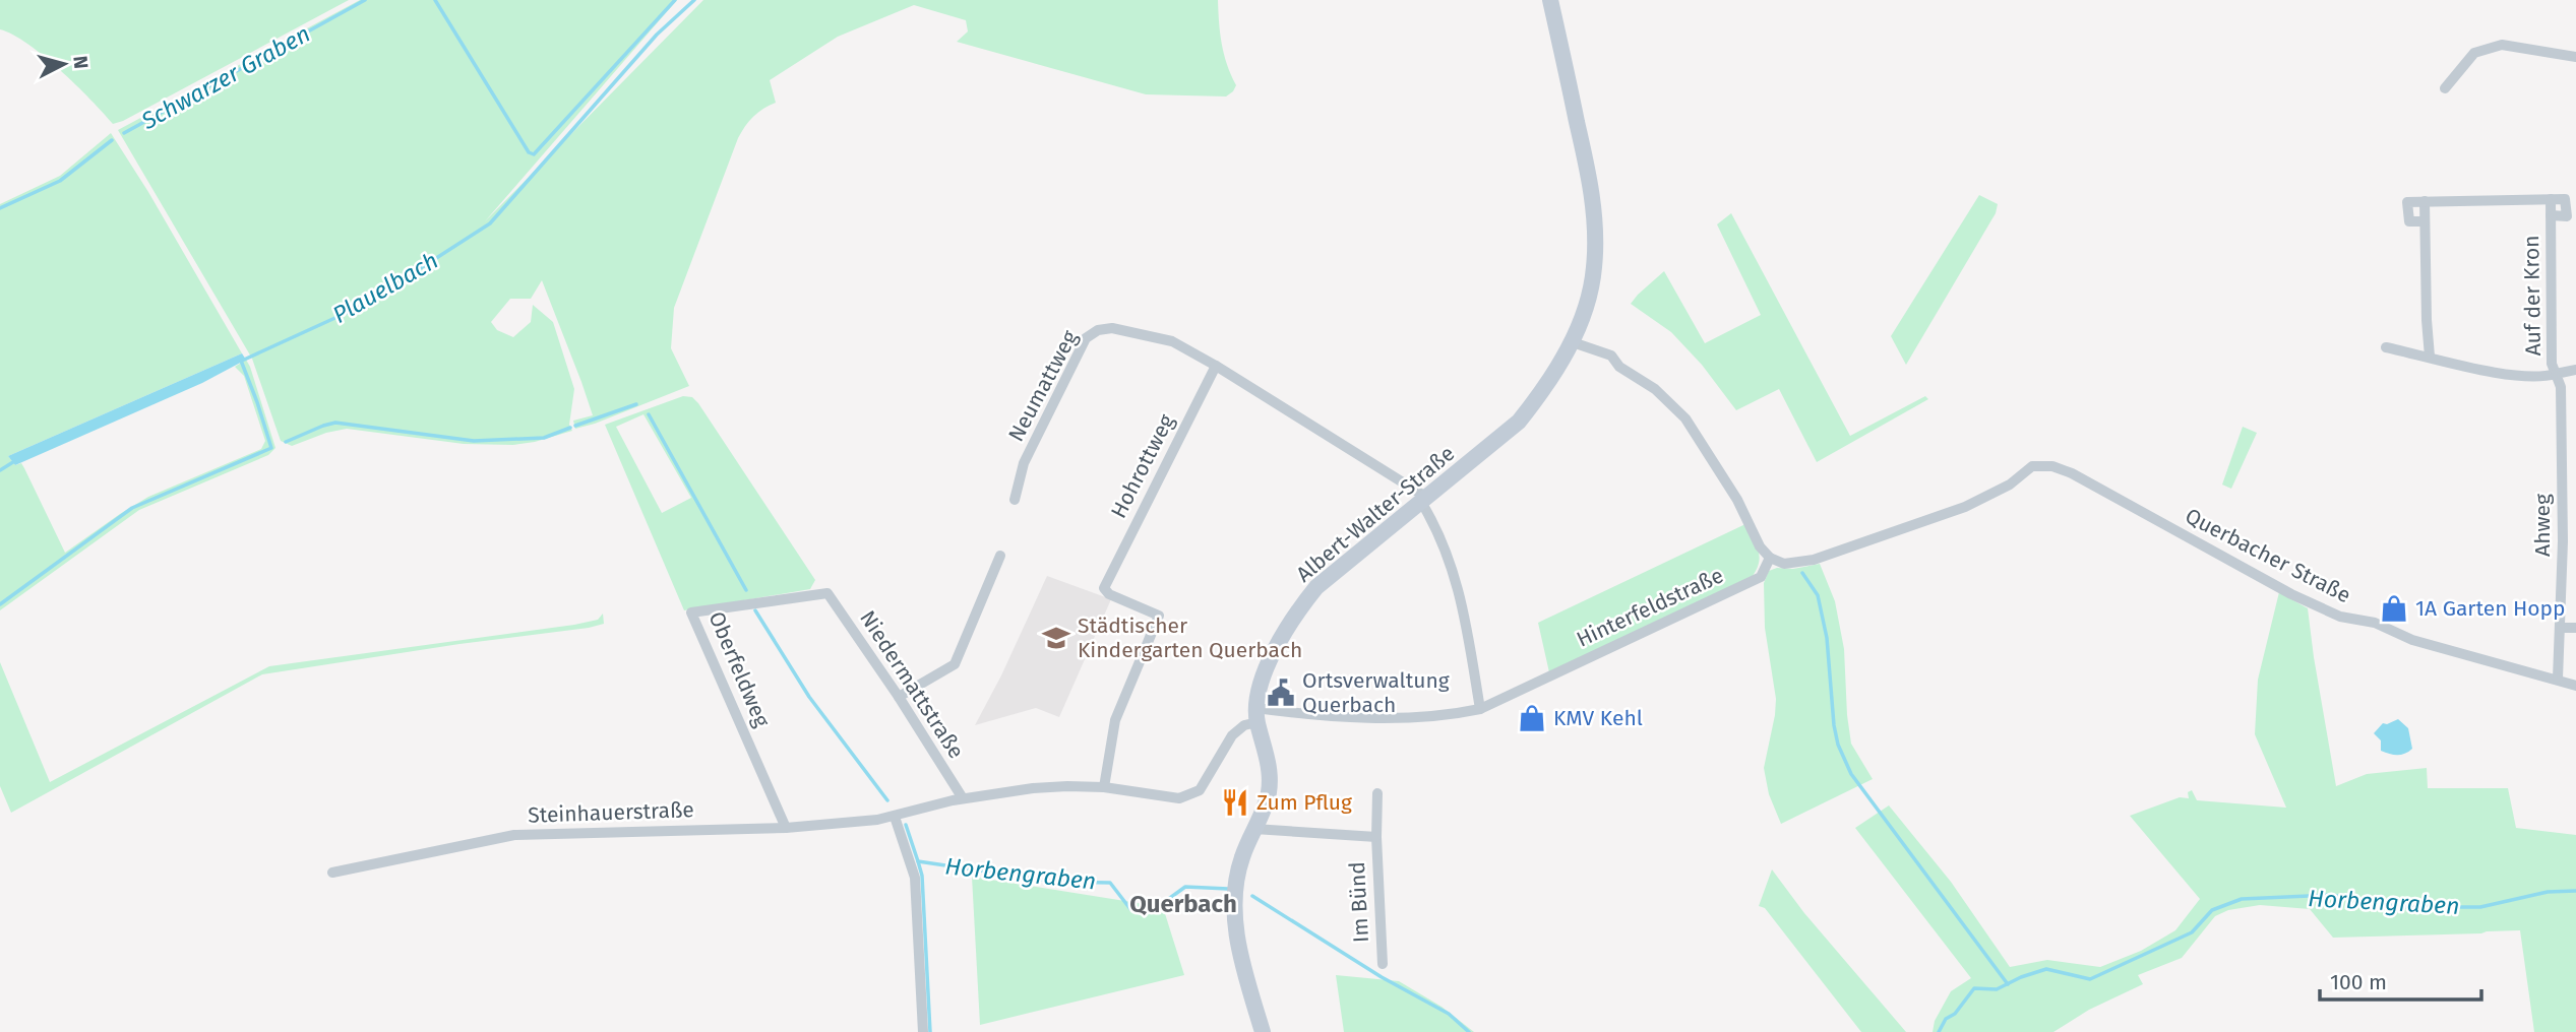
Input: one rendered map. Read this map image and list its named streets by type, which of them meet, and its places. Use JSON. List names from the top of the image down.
{
  "streets": {
    "street": [
      "Auf der Kron",
      "Neumattweg",
      "Hohrottweg",
      "Albert-Walter-Straße",
      "Ahweg",
      "Querbacher Straße",
      "Hinterfeldstraße",
      "Oberfeldweg",
      "Niedermattstraße",
      "Steinhauerstraße",
      "Im Bünd"
    ]
  },
  "crossings": [
    ["Auf der Kron", "Ahweg"],
    ["Neumattweg", "Hohrottweg"],
    ["Hohrottweg", "Steinhauerstraße"],
    ["Albert-Walter-Straße", "Hinterfeldstraße"],
    ["Albert-Walter-Straße", "Steinhauerstraße"],
    ["Albert-Walter-Straße", "Im Bünd"],
    ["Ahweg", "Querbacher Straße"],
    ["Querbacher Straße", "Hinterfeldstraße"],
    ["Hinterfeldstraße", "Steinhauerstraße"],
    ["Oberfeldweg", "Niedermattstraße"],
    ["Oberfeldweg", "Steinhauerstraße"],
    ["Niedermattstraße", "Steinhauerstraße"]
  ],
  "districts": ["Querbach"],
  "water": ["Schwarzer Graben", "Plauelbach", "Horbengraben"],
  "places": {
    "shop": ["1A Garten Hopp", "KMV Kehl"],
    "school or university": ["Städtischer Kindergarten Querbach"],
    "public building": ["Ortsverwaltung Querbach"],
    "restaurant": ["Zum Pflug"]
  },
  "scale_bar": "100 m",
  "north": "right"
}
